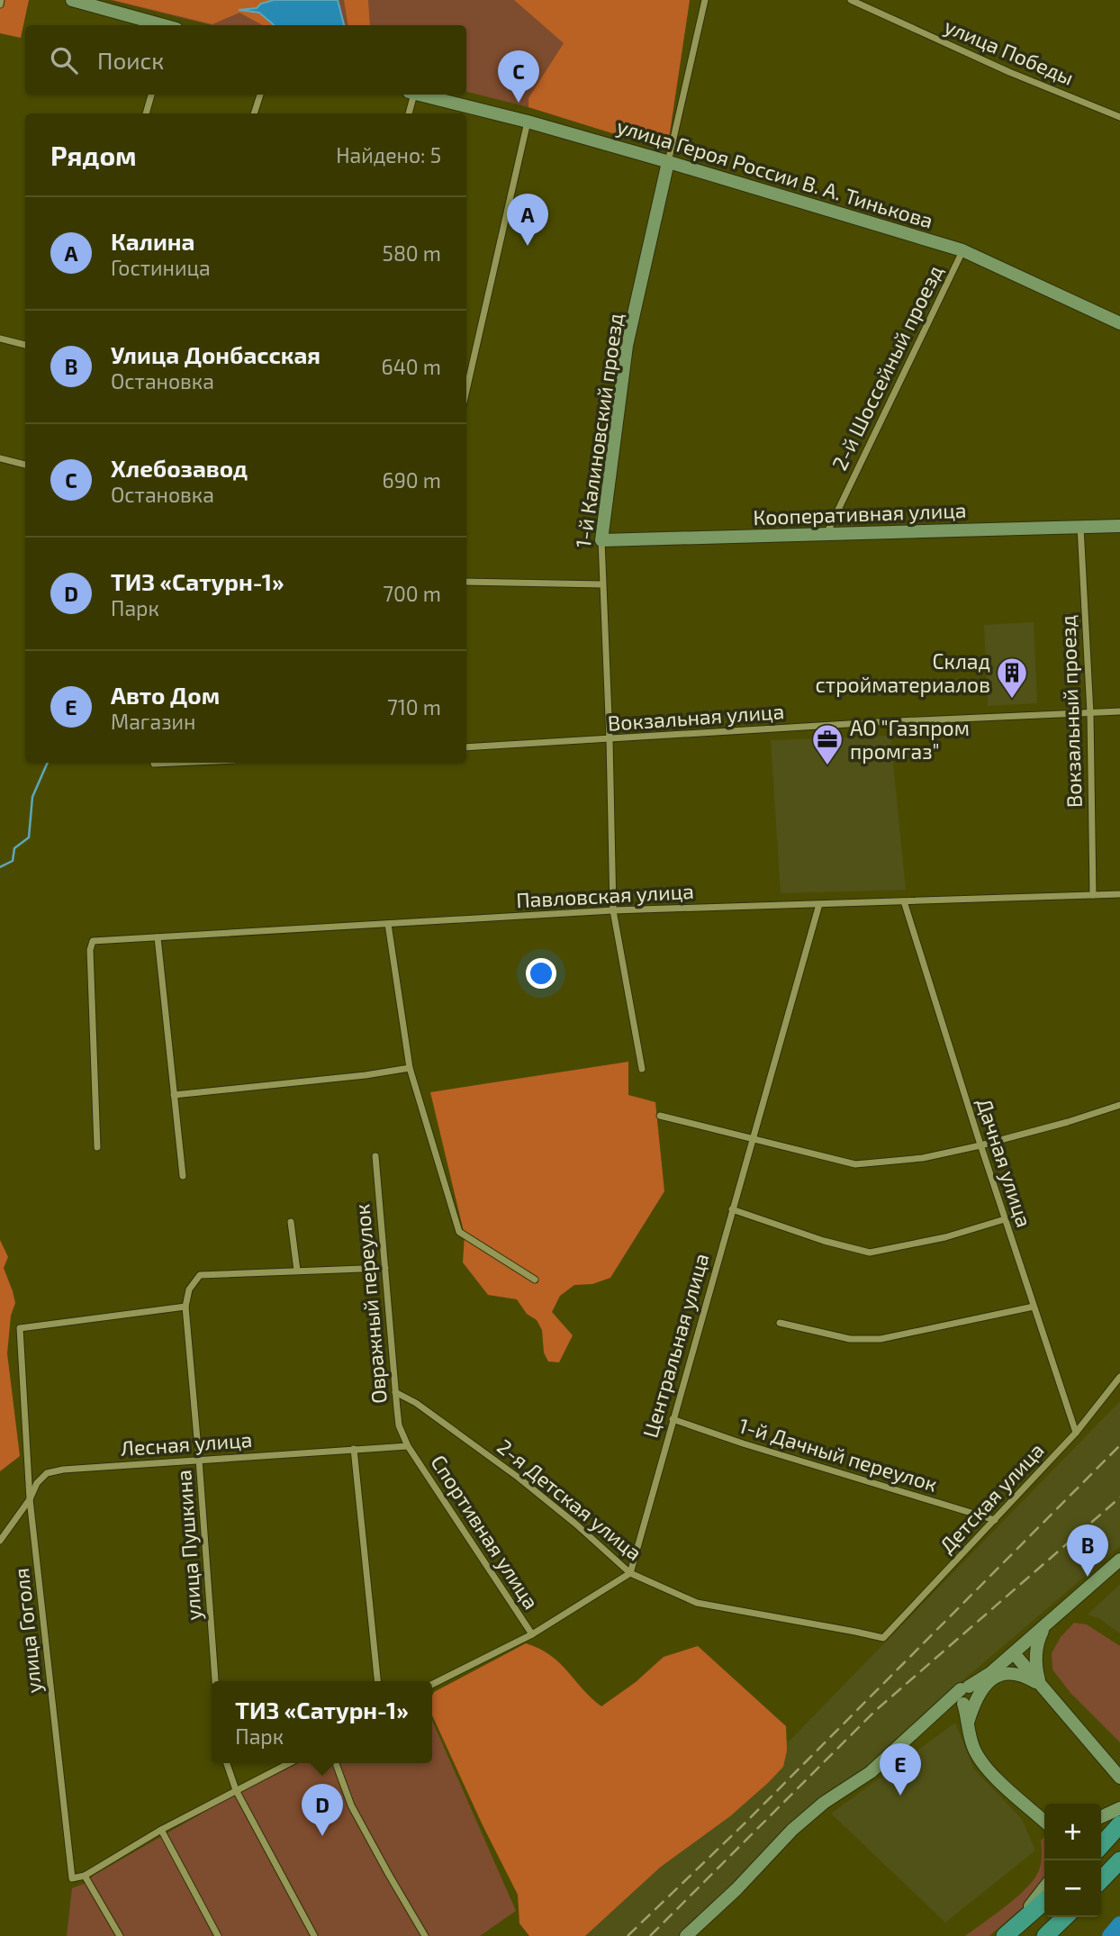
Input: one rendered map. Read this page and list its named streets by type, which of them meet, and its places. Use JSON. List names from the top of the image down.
{
  "streets": {
    "street": [
      "улица Победы",
      "улица Героя России В. А. Тинькова",
      "2-й Шоссейный проезд",
      "1-й Калиновский проезд",
      "Кооперативная улица",
      "Вокзальный проезд",
      "Вокзальная улица",
      "Павловская улица",
      "Дачная улица",
      "Овражный переулок",
      "Центральная улица",
      "Лесная улица",
      "1-й Дачный переулок",
      "Детская улица",
      "2-я Детская улица",
      "Спортивная улица",
      "улица Пушкина",
      "улица Гоголя"
    ]
  },
  "crossings": [
    ["улица Героя России В. А. Тинькова", "2-й Шоссейный проезд"],
    ["улица Героя России В. А. Тинькова", "1-й Калиновский проезд"],
    ["2-й Шоссейный проезд", "Кооперативная улица"],
    ["1-й Калиновский проезд", "Кооперативная улица"],
    ["1-й Калиновский проезд", "Вокзальная улица"],
    ["1-й Калиновский проезд", "Павловская улица"],
    ["Кооперативная улица", "Вокзальный проезд"],
    ["Вокзальный проезд", "Вокзальная улица"],
    ["Вокзальный проезд", "Павловская улица"],
    ["Павловская улица", "Дачная улица"],
    ["Павловская улица", "Центральная улица"],
    ["Дачная улица", "Детская улица"],
    ["Овражный переулок", "Лесная улица"],
    ["Овражный переулок", "2-я Детская улица"],
    ["Овражный переулок", "Спортивная улица"],
    ["Центральная улица", "1-й Дачный переулок"],
    ["Центральная улица", "2-я Детская улица"],
    ["Лесная улица", "Спортивная улица"],
    ["Лесная улица", "улица Пушкина"],
    ["Лесная улица", "улица Гоголя"],
    ["1-й Дачный переулок", "Детская улица"],
    ["Детская улица", "2-я Детская улица"],
    ["улица Пушкина", "улица Гоголя"]
  ],
  "places": {
    "building": ["Склад стройматериалов"],
    "office": ["АО \"Газпром промгаз\""]
  },
  "page": {
    "search": "Поиск",
    "pins": [
      "C",
      "A",
      "B",
      "E",
      "D"
    ],
    "heading": ["Рядом", "Найдено: 5"],
    "list": [
      {
        "mark": "A",
        "name": "Калина",
        "note": "Гостиница",
        "value": "580 m"
      },
      {
        "mark": "B",
        "name": "Улица Донбасская",
        "note": "Остановка",
        "value": "640 m"
      },
      {
        "mark": "C",
        "name": "Хлебозавод",
        "note": "Остановка",
        "value": "690 m"
      },
      {
        "mark": "D",
        "name": "ТИЗ «Сатурн-1»",
        "note": "Парк",
        "value": "700 m"
      },
      {
        "mark": "E",
        "name": "Авто Дом",
        "note": "Магазин",
        "value": "710 m"
      }
    ],
    "popup": ["ТИЗ «Сатурн-1»", "Парк"],
    "map_buttons": ["+", "−"]
  }
}
